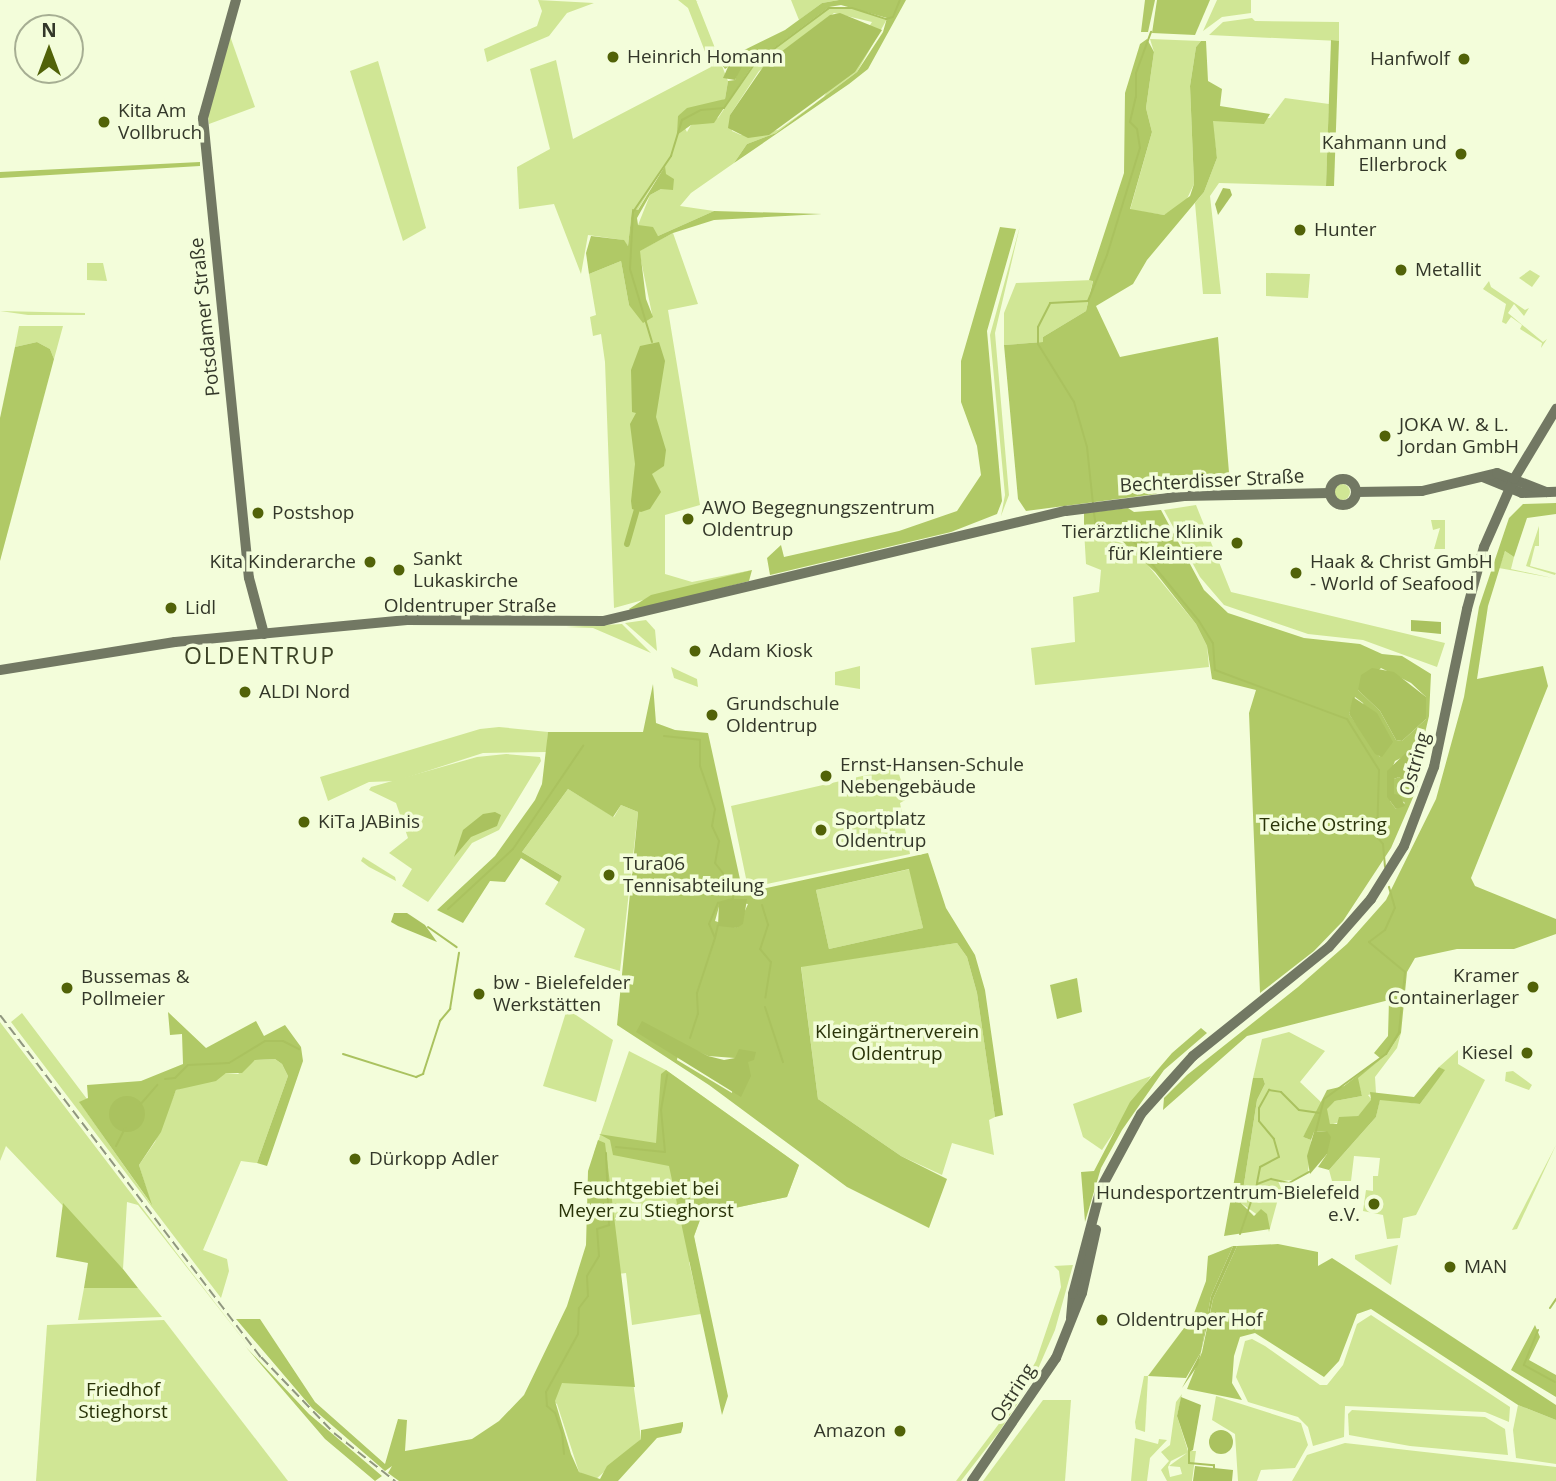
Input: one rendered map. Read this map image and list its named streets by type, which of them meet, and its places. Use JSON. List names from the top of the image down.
{
  "streets": {
    "street": [
      "Potsdamer Straße",
      "Bechterdisser Straße",
      "Oldentruper Straße",
      "Ostring"
    ]
  },
  "crossings": [
    ["Potsdamer Straße", "Oldentruper Straße"],
    ["Bechterdisser Straße", "Oldentruper Straße"]
  ],
  "districts": ["OLDENTRUP"],
  "parks": [
    "Teiche Ostring",
    "Kleingärtnerverein Oldentrup",
    "Feuchtgebiet bei Meyer zu Stieghorst",
    "Friedhof Stieghorst"
  ],
  "places": [
    "Heinrich Homann",
    "Hanfwolf",
    "Kita Am Vollbruch",
    "Kahmann und Ellerbrock",
    "Hunter",
    "Metallit",
    "JOKA W. & L. Jordan GmbH",
    "Postshop",
    "AWO Begegnungszentrum Oldentrup",
    "Tierärztliche Klinik für Kleintiere",
    "Kita Kinderarche",
    "Sankt Lukaskirche",
    "Haak & Christ GmbH - World of Seafood",
    "Lidl",
    "Adam Kiosk",
    "ALDI Nord",
    "Grundschule Oldentrup",
    "Ernst-Hansen-Schule Nebengebäude",
    "KiTa JABinis",
    "Sportplatz Oldentrup",
    "Tura06 Tennisabteilung",
    "Kramer Containerlager",
    "Bussemas & Pollmeier",
    "bw - Bielefelder Werkstätten",
    "Kiesel",
    "Dürkopp Adler",
    "Hundesportzentrum-Bielefeld e.V.",
    "MAN",
    "Oldentruper Hof",
    "Amazon"
  ],
  "north": "top"
}
